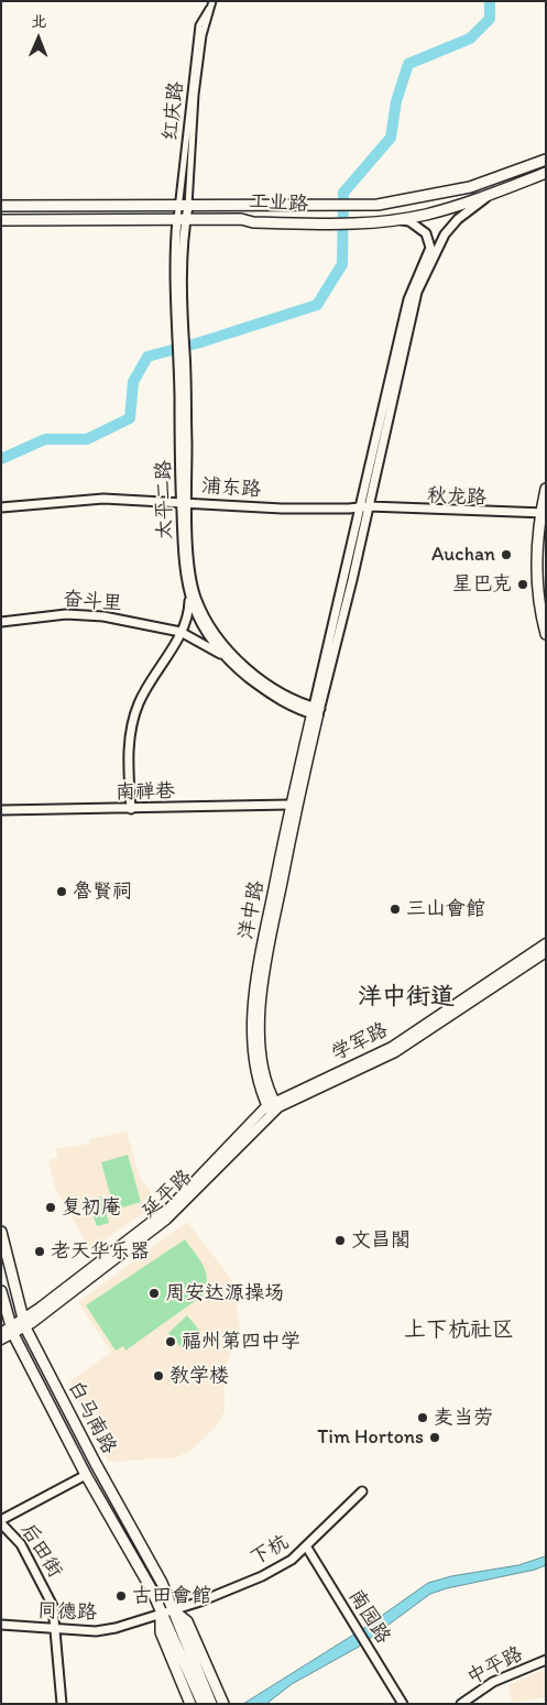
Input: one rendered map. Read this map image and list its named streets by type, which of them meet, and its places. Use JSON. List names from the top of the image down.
{
  "streets": {
    "main road": [
      "工业路",
      "洋中路",
      "学军路",
      "延平路",
      "白马南路"
    ],
    "street": [
      "红庆路",
      "浦东路",
      "秋龙路",
      "太平二路",
      "奋斗里",
      "南禅巷",
      "后田街",
      "下杭",
      "同德路",
      "南园路",
      "中平路"
    ]
  },
  "crossings": [
    ["红庆路", "工业路"],
    ["红庆路", "太平二路"],
    ["工业路", "太平二路"],
    ["浦东路", "秋龙路"],
    ["浦东路", "太平二路"],
    ["太平二路", "奋斗里"],
    ["太平二路", "洋中路"],
    ["南禅巷", "洋中路"],
    ["洋中路", "学军路"],
    ["洋中路", "延平路"],
    ["学军路", "延平路"],
    ["延平路", "白马南路"],
    ["白马南路", "下杭"],
    ["后田街", "同德路"],
    ["下杭", "同德路"],
    ["下杭", "南园路"]
  ],
  "districts": ["洋中街道", "上下杭社区"],
  "places": [
    "Auchan",
    "星巴克",
    "魯賢祠",
    "三山會館",
    "复初庵",
    "文昌閣",
    "老天华乐器",
    "周安达源操场",
    "福州第四中学",
    "教学楼",
    "麦当劳",
    "Tim Hortons",
    "古田會館"
  ],
  "north": "top"
}
